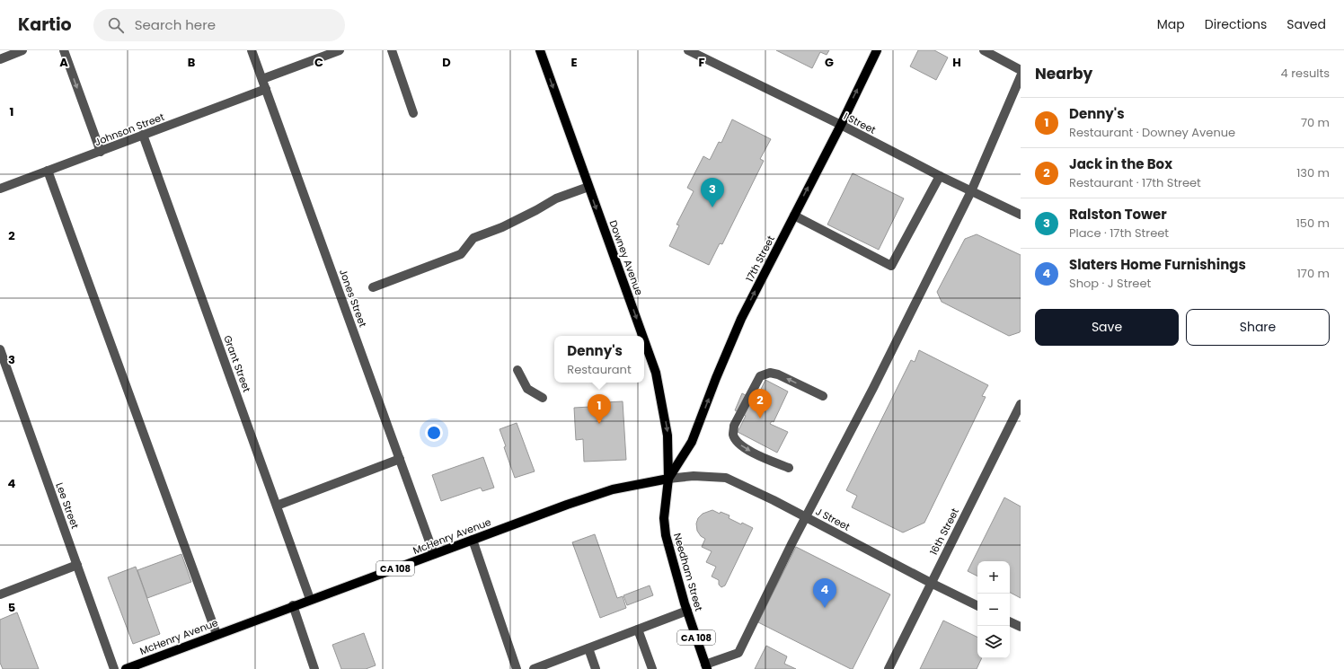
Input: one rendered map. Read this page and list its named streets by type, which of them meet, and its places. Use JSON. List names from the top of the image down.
{
  "streets": {
    "main road": [
      "Downey Avenue",
      "17th Street",
      "McHenry Avenue",
      "CA 108",
      "Needham Street"
    ],
    "street": [
      "I Street",
      "Johnson Street",
      "Jones Street",
      "Grant Street",
      "Lee Street",
      "J Street",
      "16th Street"
    ]
  },
  "crossings": [
    ["I Street", "17th Street"],
    ["Johnson Street", "Jones Street"],
    ["Johnson Street", "Grant Street"],
    ["Downey Avenue", "17th Street"],
    ["Downey Avenue", "J Street"],
    ["Downey Avenue", "McHenry Avenue"],
    ["Downey Avenue", "Needham Street"],
    ["17th Street", "J Street"],
    ["17th Street", "McHenry Avenue"],
    ["17th Street", "Needham Street"],
    ["Jones Street", "McHenry Avenue"],
    ["Grant Street", "McHenry Avenue"],
    ["J Street", "16th Street"],
    ["J Street", "McHenry Avenue"],
    ["J Street", "Needham Street"],
    ["McHenry Avenue", "Needham Street"]
  ],
  "one_way": ["Downey Avenue", "17th Street"],
  "page": {
    "header": "Kartio",
    "search": "Search here",
    "nav": ["Map", "Directions", "Saved"],
    "heading": ["Nearby", "4 results"],
    "list": [
      {
        "mark": "1",
        "name": "Denny's",
        "note": "Restaurant · Downey Avenue",
        "value": "70 m"
      },
      {
        "mark": "2",
        "name": "Jack in the Box",
        "note": "Restaurant · 17th Street",
        "value": "130 m"
      },
      {
        "mark": "3",
        "name": "Ralston Tower",
        "note": "Place · 17th Street",
        "value": "150 m"
      },
      {
        "mark": "4",
        "name": "Slaters Home Furnishings",
        "note": "Shop · J Street",
        "value": "170 m"
      }
    ],
    "pins": [
      "3",
      "2",
      "1",
      "4"
    ],
    "buttons": ["Save", "Share"],
    "popup": ["Denny's", "Restaurant"],
    "map_buttons": ["+", "−"]
  },
  "grid": {
    "columns": [
      "A",
      "B",
      "C",
      "D",
      "E",
      "F",
      "G",
      "H"
    ],
    "rows": [
      "1",
      "2",
      "3",
      "4",
      "5"
    ]
  }
}
